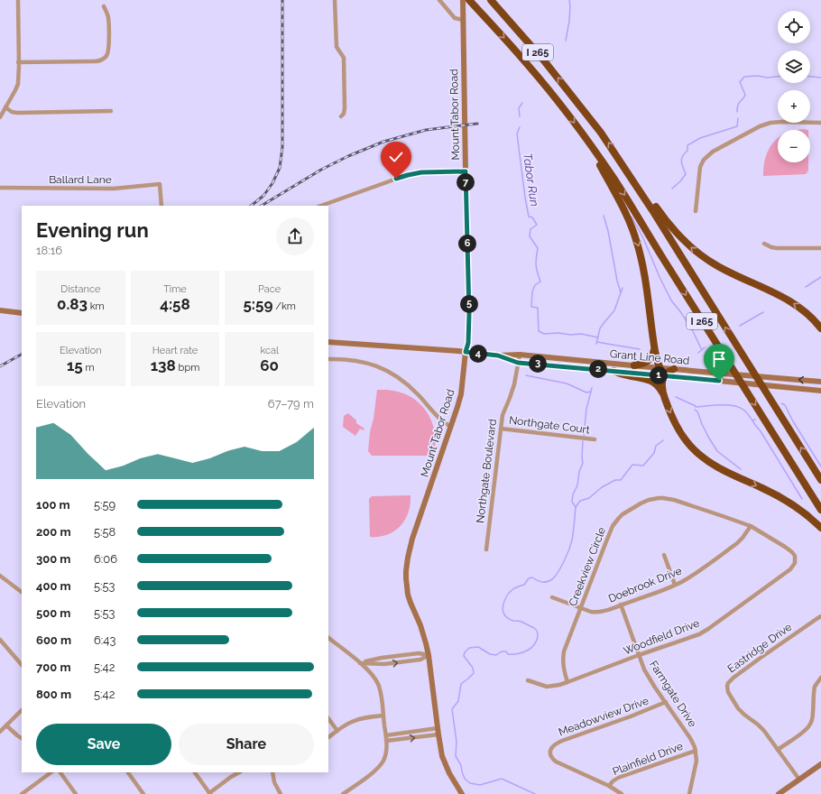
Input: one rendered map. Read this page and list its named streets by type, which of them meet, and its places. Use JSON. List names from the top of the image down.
{
  "streets": {
    "highway": ["I 265"],
    "street": [
      "Mount Tabor Road",
      "Ballard Lane",
      "Grant Line Road",
      "Northgate Court",
      "Northgate Boulevard",
      "Creekview Circle",
      "Doebrook Drive",
      "Woodfield Drive",
      "Eastridge Drive",
      "Farmgate Drive",
      "Meadowview Drive",
      "Plainfield Drive"
    ]
  },
  "crossings": [
    ["Mount Tabor Road", "Grant Line Road"],
    ["Grant Line Road", "Northgate Boulevard"],
    ["Northgate Court", "Northgate Boulevard"],
    ["Creekview Circle", "Doebrook Drive"],
    ["Creekview Circle", "Woodfield Drive"],
    ["Doebrook Drive", "Farmgate Drive"],
    ["Woodfield Drive", "Farmgate Drive"],
    ["Farmgate Drive", "Meadowview Drive"],
    ["Farmgate Drive", "Plainfield Drive"],
    ["Meadowview Drive", "Plainfield Drive"]
  ],
  "water": ["Tabor Run"],
  "page": {
    "map_buttons": ["+", "−"],
    "pins": [
      "7",
      "6",
      "5",
      "4",
      "3",
      "2",
      "1"
    ],
    "heading": ["Evening run", "18:16"],
    "stats": [
      ["Distance", "0.83 km"],
      ["Time", "4:58"],
      ["Pace", "5:59 /km"],
      ["Elevation", "15 m"],
      ["Heart rate", "138 bpm"],
      ["kcal", "60"]
    ],
    "chart": ["Elevation", "67–79 m"],
    "list": [
      {
        "name": "100 m",
        "note": "5:59"
      },
      {
        "name": "200 m",
        "note": "5:58"
      },
      {
        "name": "300 m",
        "note": "6:06"
      },
      {
        "name": "400 m",
        "note": "5:53"
      },
      {
        "name": "500 m",
        "note": "5:53"
      },
      {
        "name": "600 m",
        "note": "6:43"
      },
      {
        "name": "700 m",
        "note": "5:42"
      },
      {
        "name": "800 m",
        "note": "5:42"
      }
    ],
    "buttons": ["Save", "Share"]
  }
}
